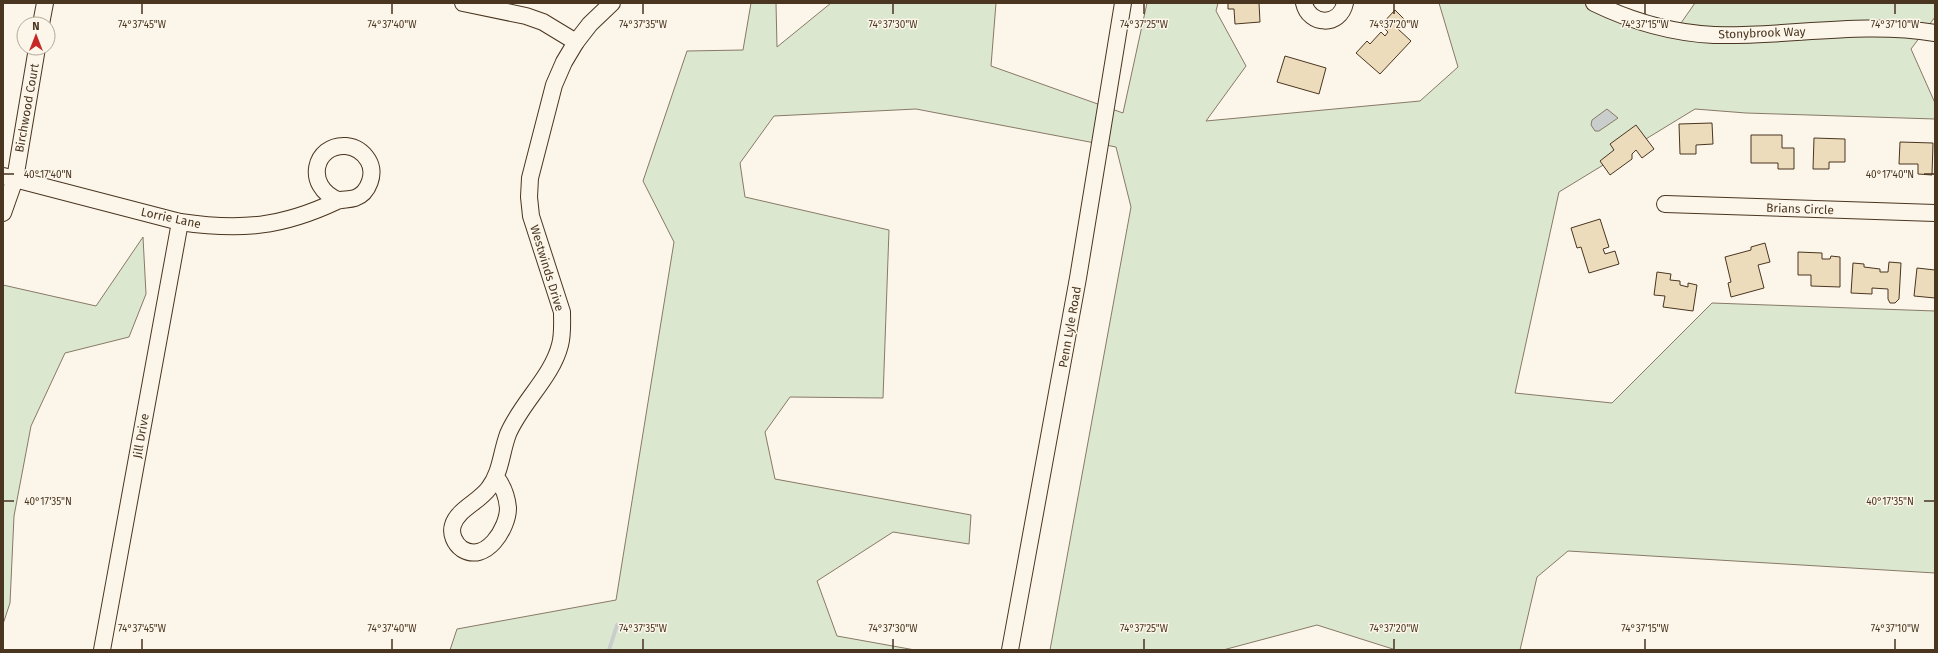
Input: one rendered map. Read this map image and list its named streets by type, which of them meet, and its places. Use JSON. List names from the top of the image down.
{
  "streets": {
    "street": [
      "Stonybrook Way",
      "Birchwood Court",
      "Brians Circle",
      "Lorrie Lane",
      "Westwinds Drive",
      "Penn Lyle Road",
      "Jill Drive"
    ]
  },
  "crossings": [
    ["Birchwood Court", "Lorrie Lane"],
    ["Lorrie Lane", "Jill Drive"]
  ],
  "north": "top",
  "coordinates": [
    "74°37'45\"W",
    "74°37'40\"W",
    "74°37'35\"W",
    "74°37'30\"W",
    "74°37'25\"W",
    "74°37'20\"W",
    "74°37'15\"W",
    "74°37'10\"W",
    "40°17'40\"N",
    "40°17'35\"N"
  ]
}
